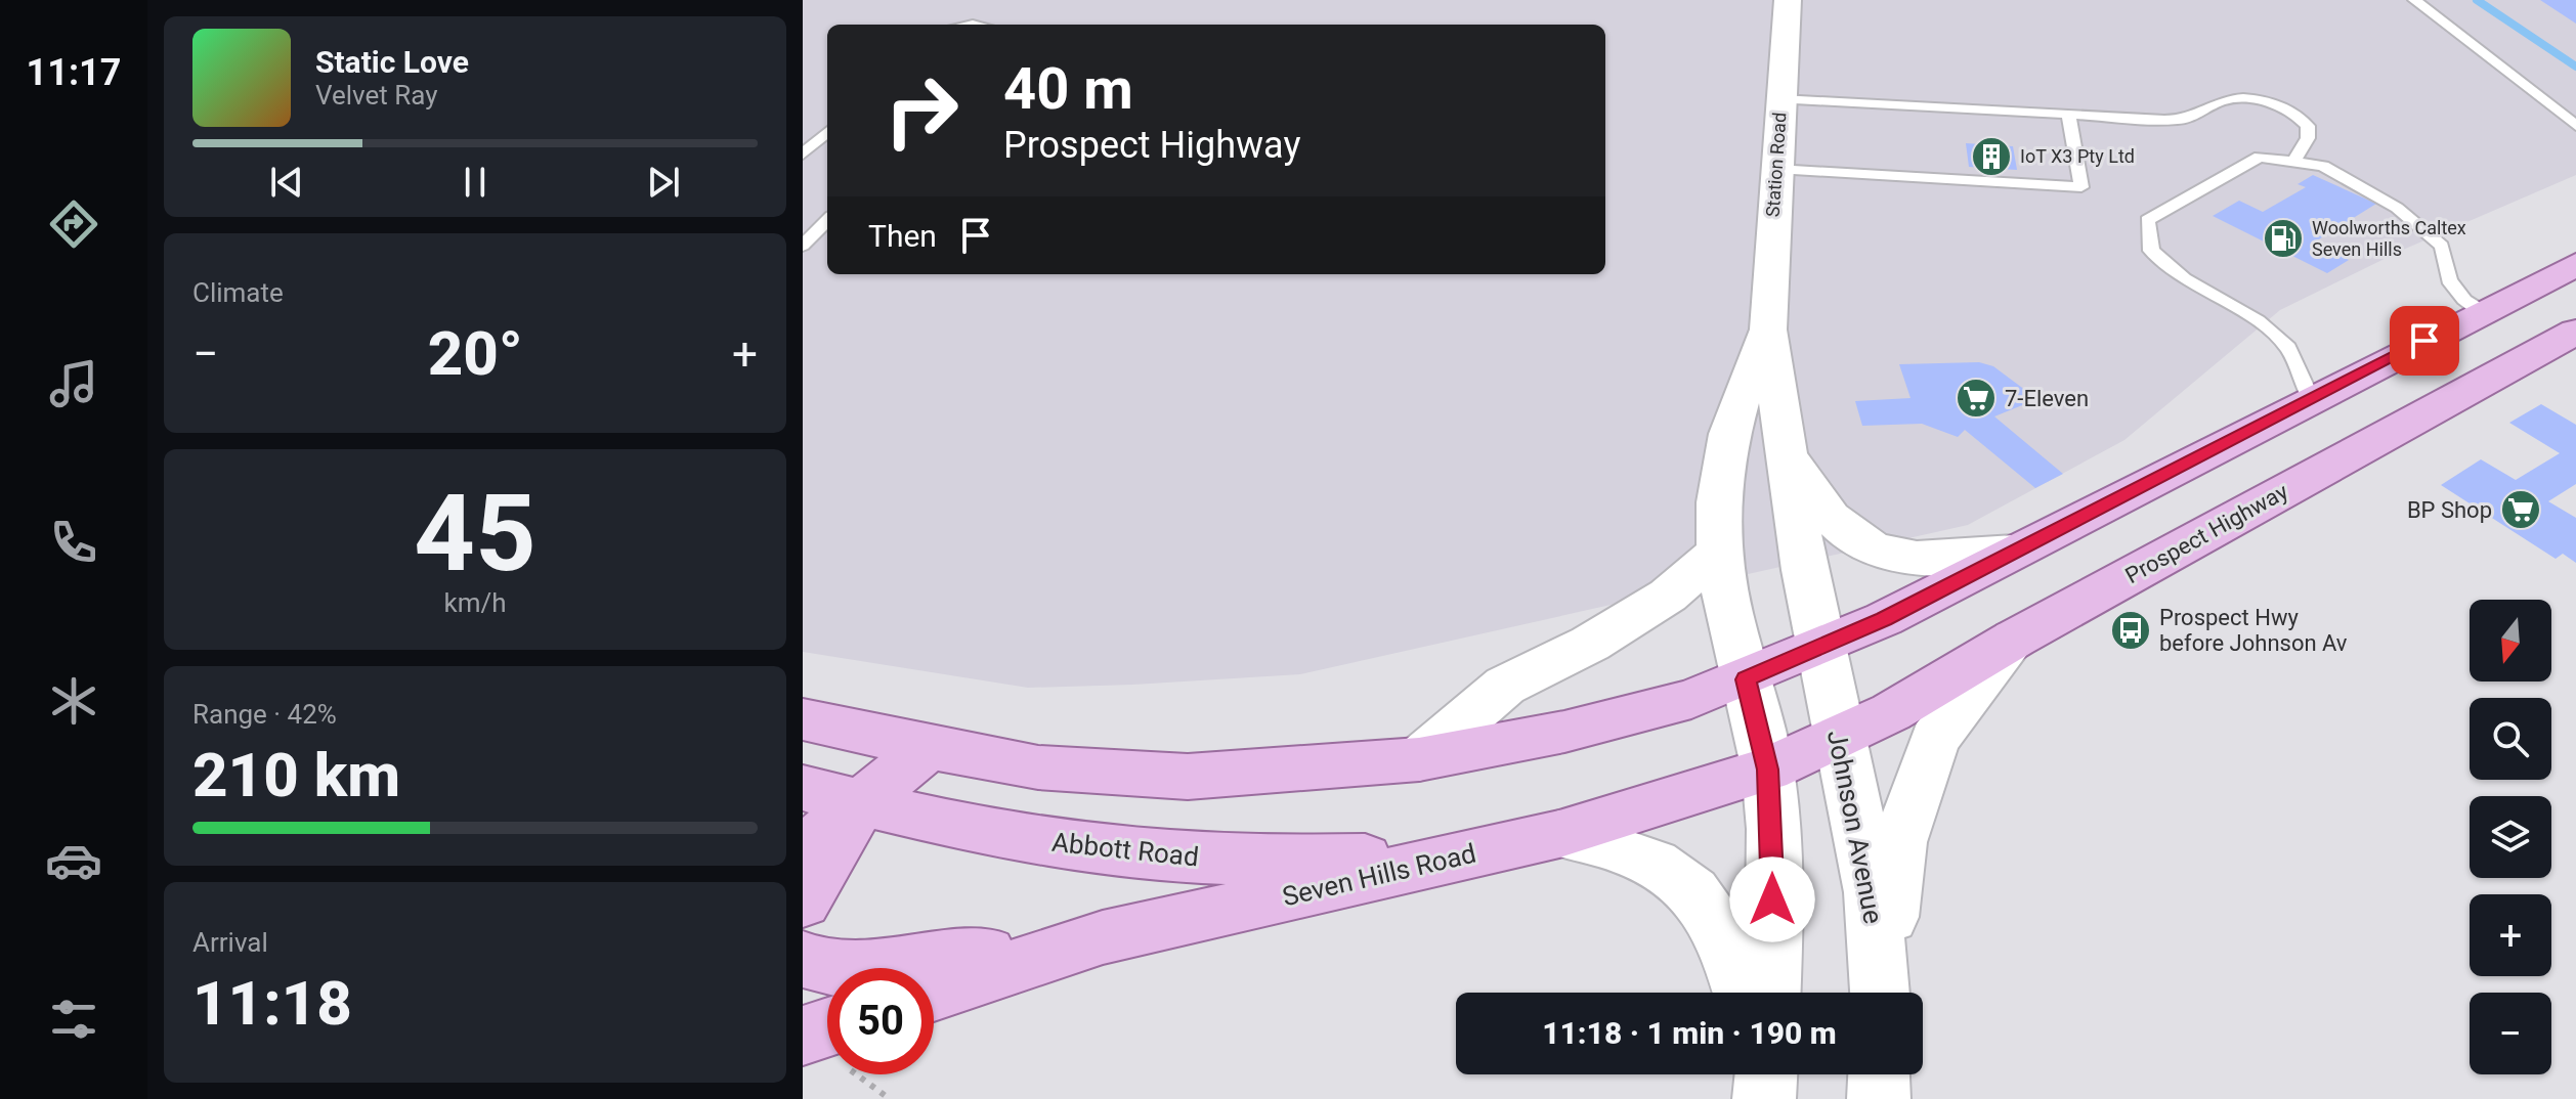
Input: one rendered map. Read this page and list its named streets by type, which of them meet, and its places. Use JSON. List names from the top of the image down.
{
  "streets": {
    "main road": [
      "Station Road",
      "Prospect Highway",
      "Johnson Avenue",
      "Abbott Road",
      "Seven Hills Road"
    ]
  },
  "crossings": [
    ["Station Road", "Johnson Avenue"],
    ["Prospect Highway", "Johnson Avenue"],
    ["Prospect Highway", "Seven Hills Road"],
    ["Johnson Avenue", "Seven Hills Road"],
    ["Abbott Road", "Seven Hills Road"]
  ],
  "places": {
    "building": ["IoT X3 Pty Ltd"],
    "fuel station": ["Woolworths Caltex Seven Hills"],
    "supermarket": ["7-Eleven", "BP Shop"],
    "bus stop": ["Prospect Hwy before Johnson Av"]
  },
  "north": "bottom",
  "page": {
    "tabs": "11:17",
    "turn": ["40 m", "Prospect Highway"],
    "song": ["Static Love", "Velvet Ray"],
    "then": "Then",
    "tile": [
      "Climate",
      ["45", "km/h"],
      ["Range · 42%", "210 km"],
      ["Arrival", "11:18"]
    ],
    "heat": ["−", "20°", "+"],
    "map_buttons": ["+", "−"],
    "limit": "50",
    "trip": "11:18 · 1 min · 190 m"
  }
}
